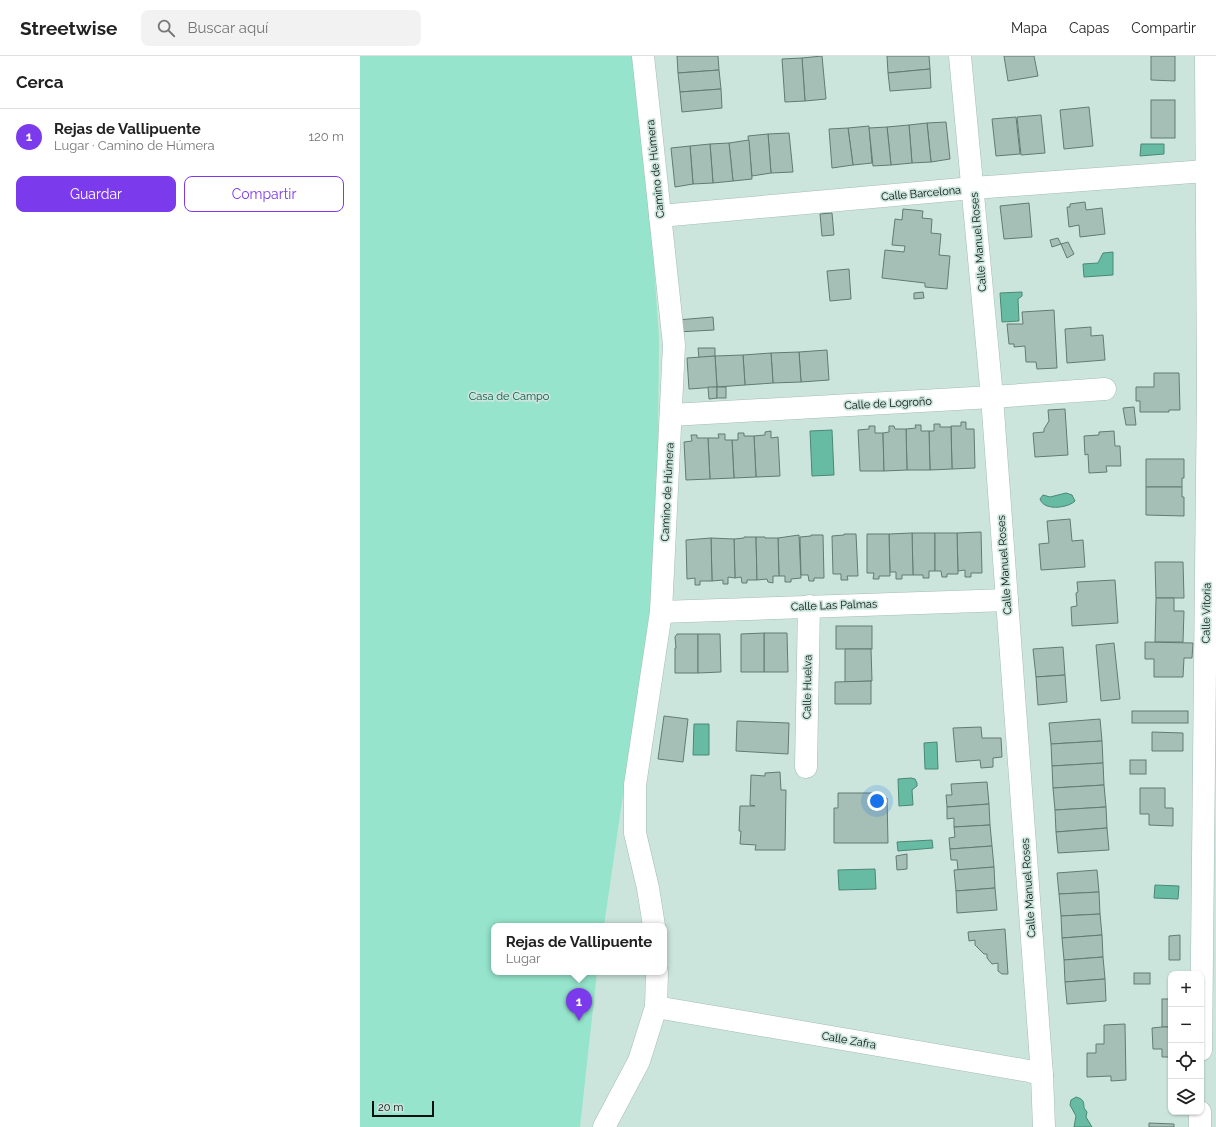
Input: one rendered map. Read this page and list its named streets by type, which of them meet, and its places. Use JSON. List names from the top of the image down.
{
  "streets": {
    "street": [
      "Camino de Húmera",
      "Calle Barcelona",
      "Calle Manuel Roses",
      "Calle de Logroño",
      "Calle Las Palmas",
      "Calle Vitoria",
      "Calle Huelva",
      "Calle Zafra"
    ]
  },
  "crossings": [
    ["Camino de Húmera", "Calle Barcelona"],
    ["Camino de Húmera", "Calle de Logroño"],
    ["Camino de Húmera", "Calle Las Palmas"],
    ["Calle Barcelona", "Calle Manuel Roses"],
    ["Calle Barcelona", "Calle Vitoria"],
    ["Calle Manuel Roses", "Calle de Logroño"],
    ["Calle Manuel Roses", "Calle Las Palmas"],
    ["Calle Manuel Roses", "Calle Zafra"],
    ["Calle Las Palmas", "Calle Huelva"]
  ],
  "parks": ["Casa de Campo"],
  "scale_bar": "20 m",
  "page": {
    "header": "Streetwise",
    "search": "Buscar aquí",
    "nav": ["Mapa", "Capas", "Compartir"],
    "heading": "Cerca",
    "list": [
      {
        "mark": "1",
        "name": "Rejas de Vallipuente",
        "note": "Lugar · Camino de Húmera",
        "value": "120 m"
      }
    ],
    "buttons": ["Guardar", "Compartir"],
    "popup": ["Rejas de Vallipuente", "Lugar"],
    "map_buttons": ["+", "−"],
    "pins": "1",
    "scale": "20 m"
  }
}
